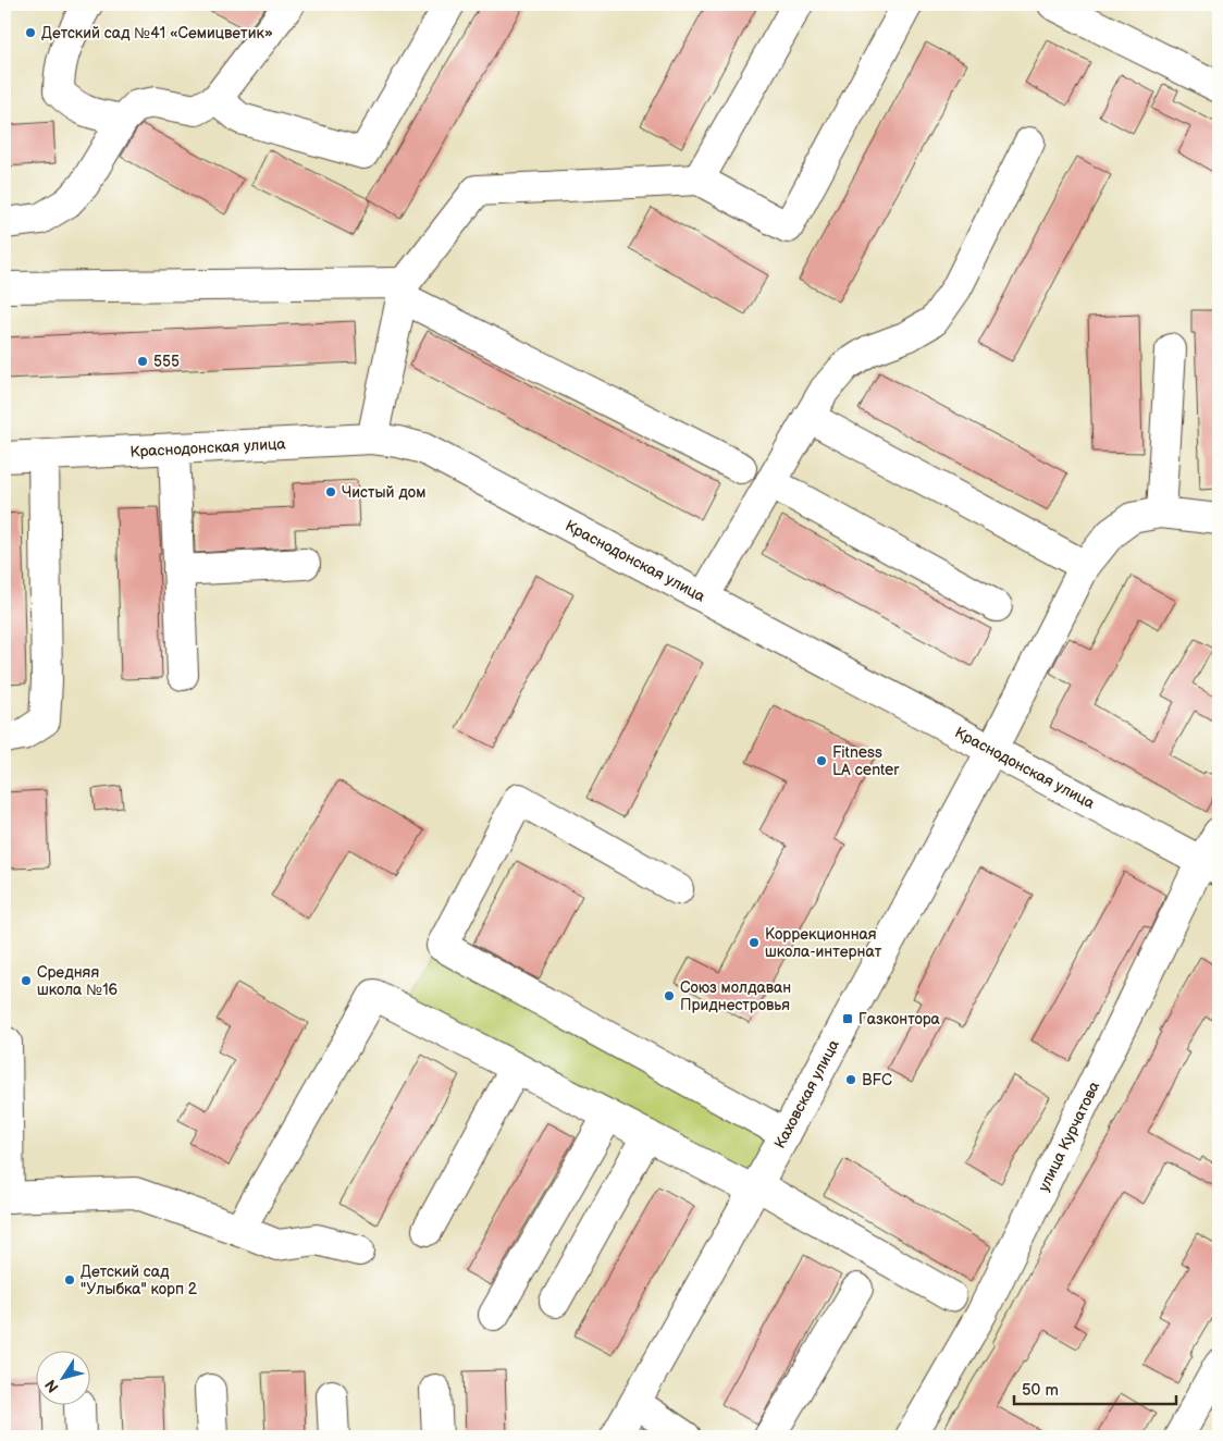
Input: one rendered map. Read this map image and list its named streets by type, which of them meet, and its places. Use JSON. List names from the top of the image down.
{
  "streets": {
    "street": ["Краснодонская улица", "Каховская улица", "улица Курчатова"]
  },
  "crossings": [
    ["Краснодонская улица", "Каховская улица"],
    ["Краснодонская улица", "улица Курчатова"]
  ],
  "places": {
    "other": [
      "Детский сад №41 «Семицветик»",
      "555",
      "Чистый дом",
      "Fitness LA center",
      "Коррекционная школа-интернат",
      "Средняя школа №16",
      "Союз молдаван Приднестровья",
      "BFC",
      "Детский сад \"Улыбка\" корп 2"
    ],
    "transit": ["Газконтора"]
  },
  "scale_bar": "50 m",
  "north": "bottom left"
}
